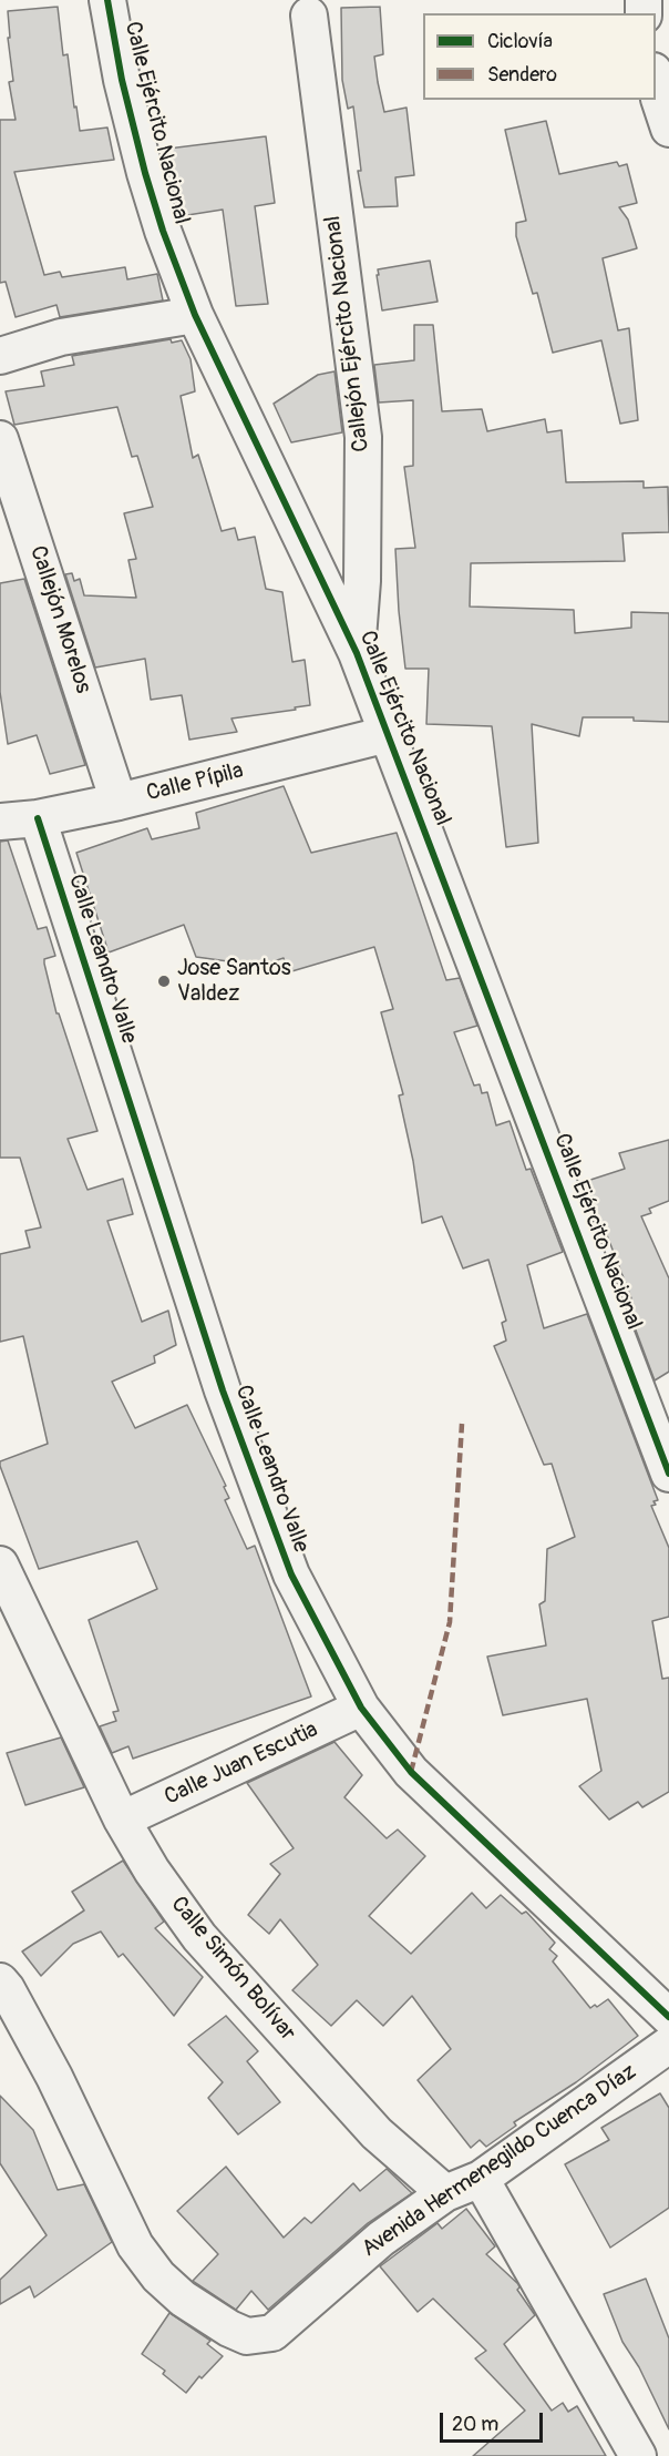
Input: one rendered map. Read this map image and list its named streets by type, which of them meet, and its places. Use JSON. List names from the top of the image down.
{
  "streets": {
    "street": [
      "Calle Ejército Nacional",
      "Callejón Ejército Nacional",
      "Callejón Morelos",
      "Calle Pípila",
      "Calle Leandro Valle",
      "Calle Juan Escutia",
      "Calle Simón Bolívar",
      "Avenida Hermenegildo Cuenca Díaz"
    ]
  },
  "crossings": [
    ["Calle Ejército Nacional", "Callejón Ejército Nacional"],
    ["Calle Ejército Nacional", "Calle Pípila"],
    ["Callejón Morelos", "Calle Pípila"],
    ["Calle Pípila", "Calle Leandro Valle"],
    ["Calle Leandro Valle", "Calle Juan Escutia"],
    ["Calle Juan Escutia", "Calle Simón Bolívar"],
    ["Calle Simón Bolívar", "Avenida Hermenegildo Cuenca Díaz"]
  ],
  "places": ["Jose Santos Valdez"],
  "legend": ["Ciclovía", "Sendero"],
  "scale_bar": "20 m"
}
